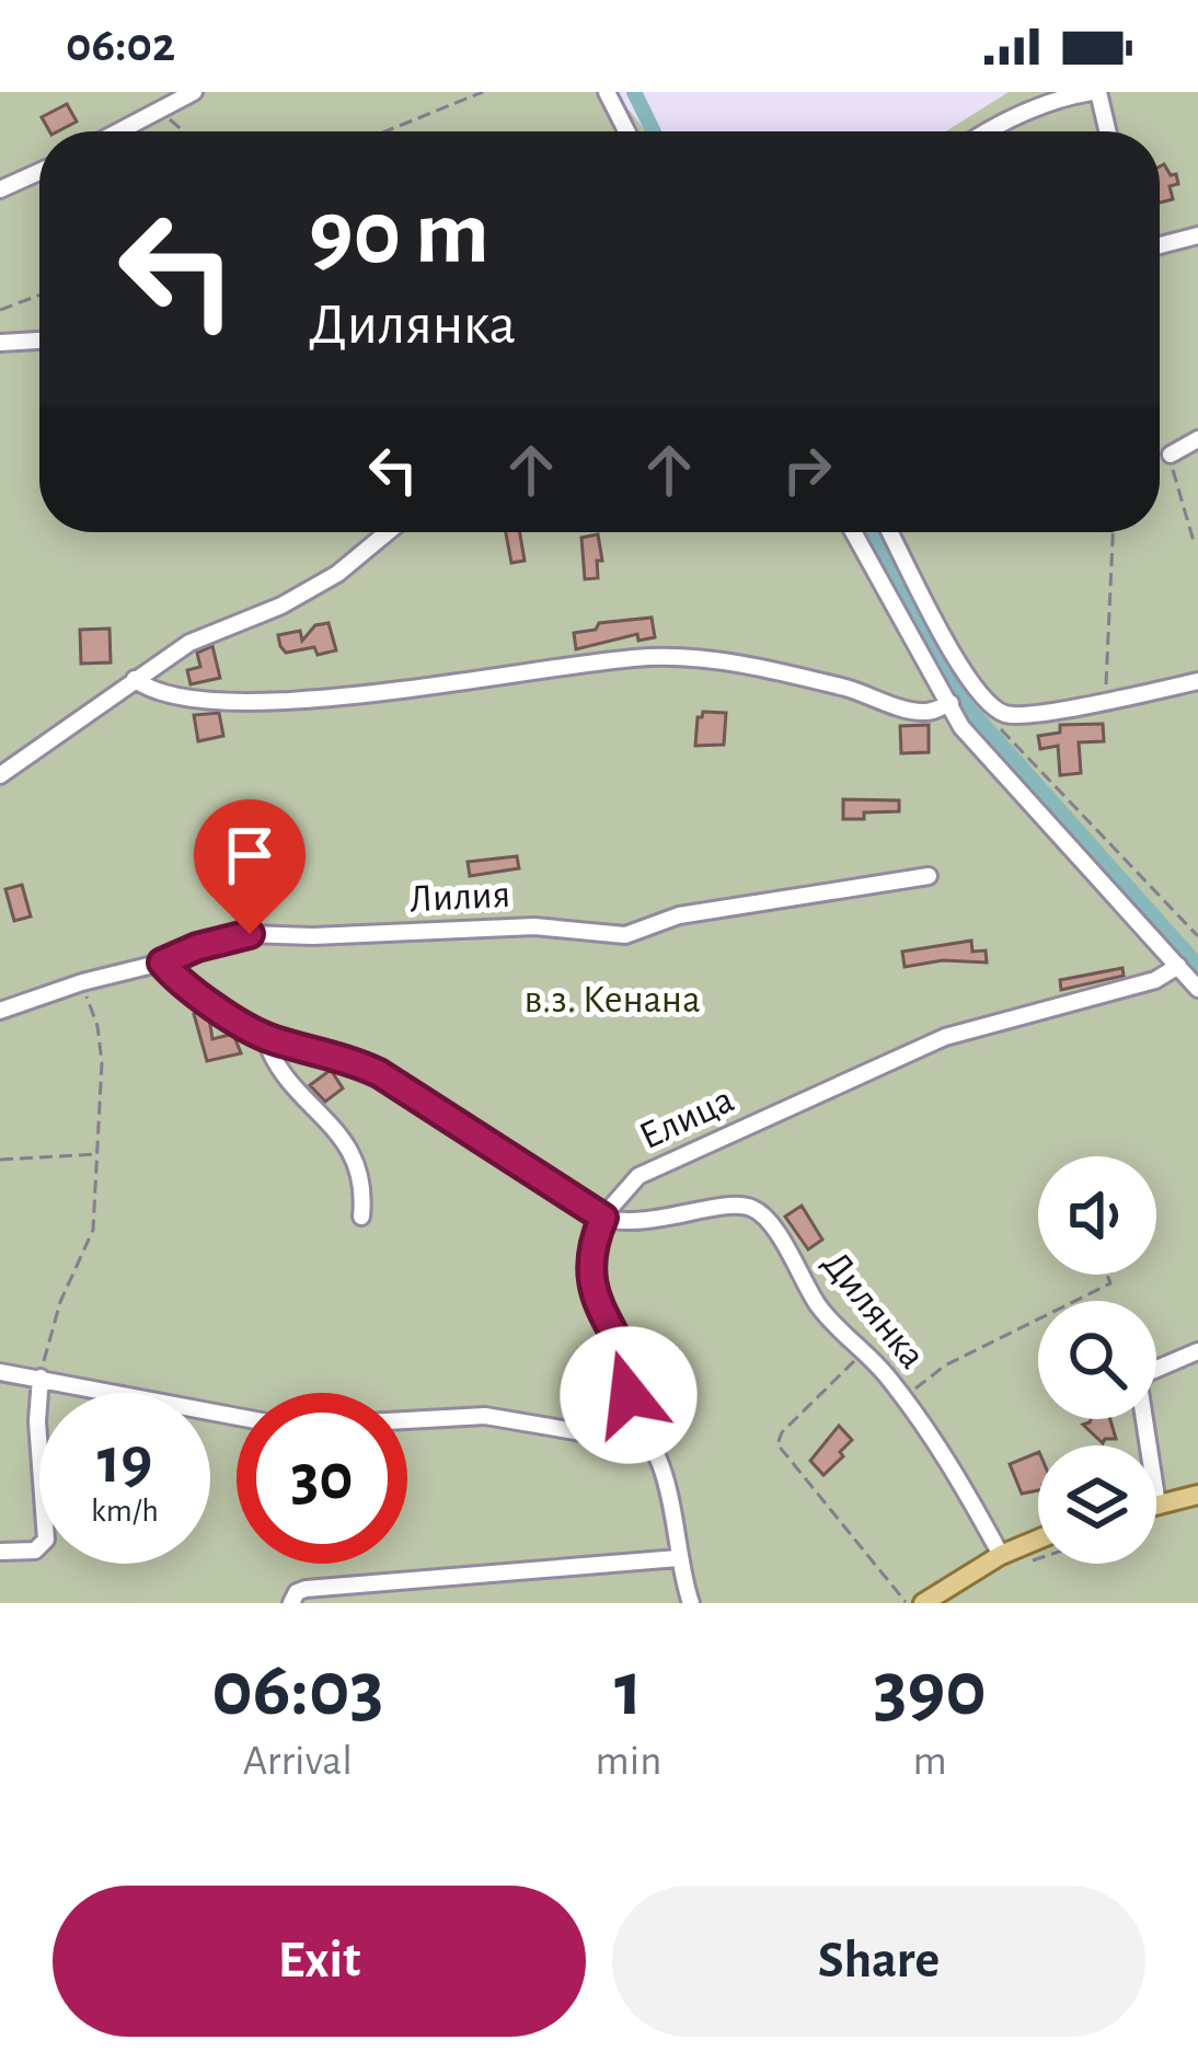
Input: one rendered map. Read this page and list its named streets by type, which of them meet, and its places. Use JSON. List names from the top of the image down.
{
  "streets": {
    "street": ["Лилия", "Елица", "Дилянка"]
  },
  "crossings": [
    ["Елица", "Дилянка"]
  ],
  "parks": ["в.з. Кенана"],
  "page": {
    "status": "06:02",
    "turn": ["90 m", "Дилянка"],
    "speed": "19 km/h",
    "limit": "30",
    "eta": [
      "06:03",
      "Arrival",
      "1",
      "min",
      "390",
      "m"
    ],
    "buttons": ["Exit", "Share"]
  }
}
